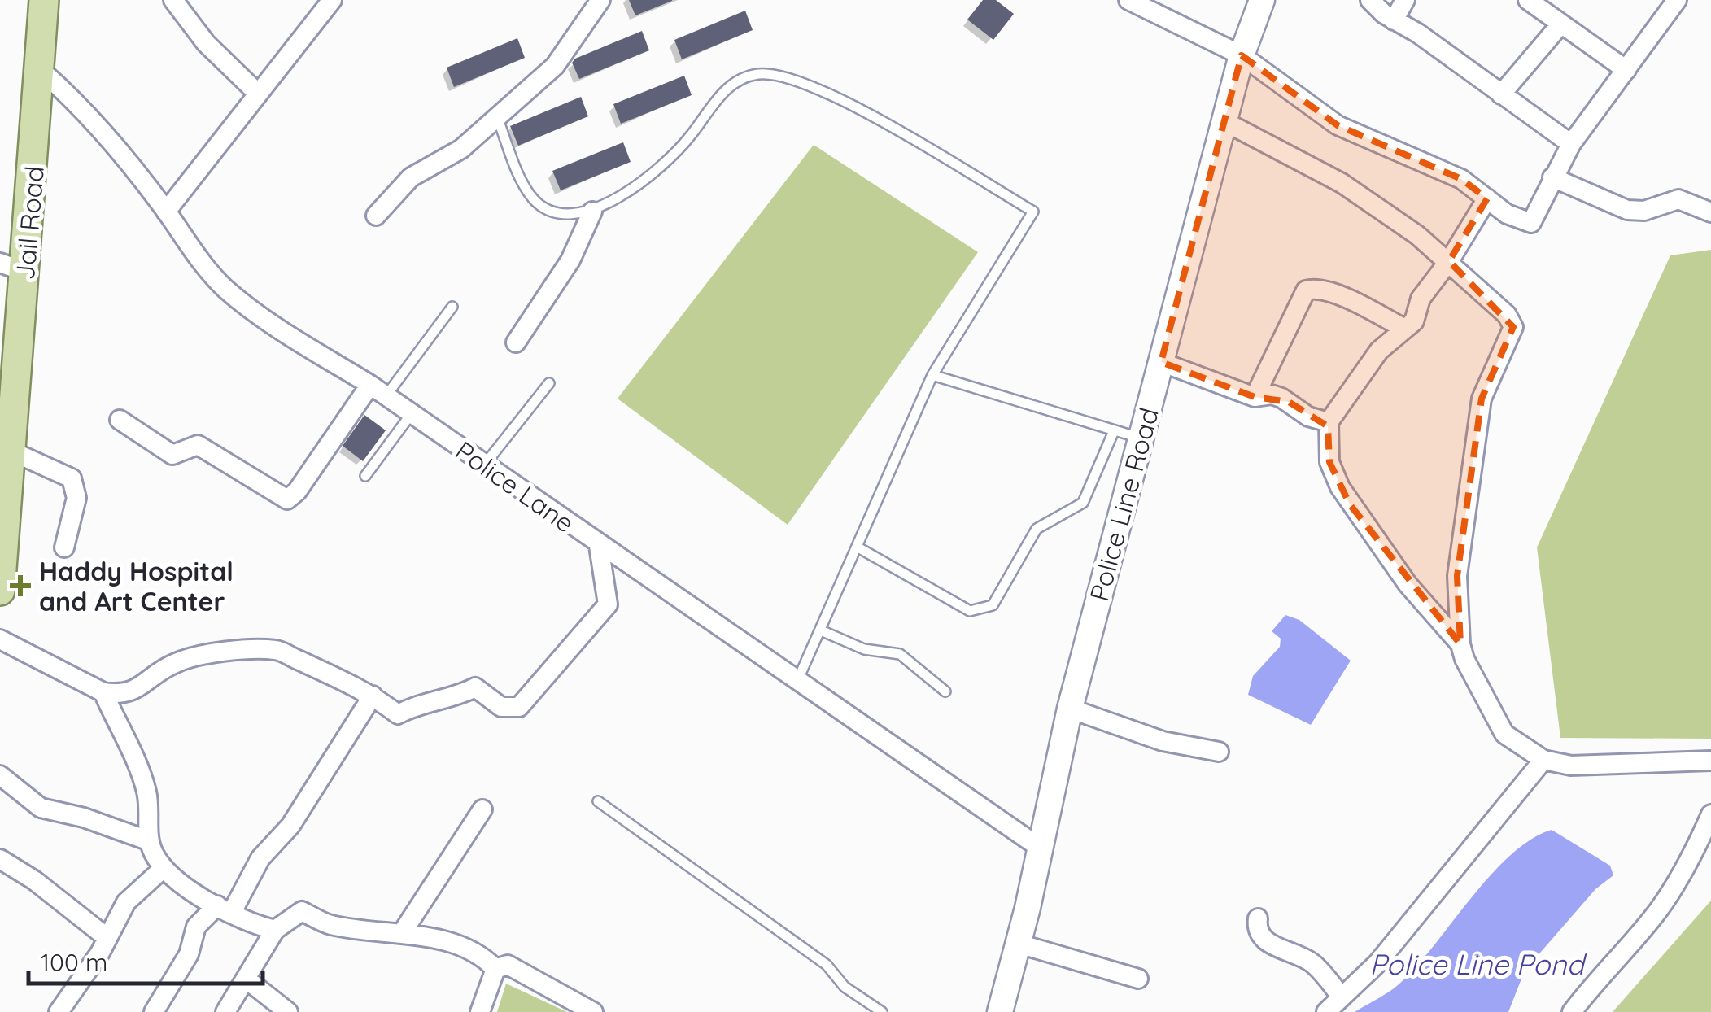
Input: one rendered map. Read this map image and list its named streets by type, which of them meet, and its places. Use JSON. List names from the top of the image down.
{
  "streets": {
    "main road": ["Jail Road"],
    "street": ["Police Lane", "Police Line Road"]
  },
  "crossings": [
    ["Jail Road", "Police Lane"],
    ["Police Lane", "Police Line Road"]
  ],
  "water": ["Police Line Pond"],
  "places": {
    "health": ["Haddy Hospital and Art Center"]
  },
  "scale_bar": "100 m"
}
